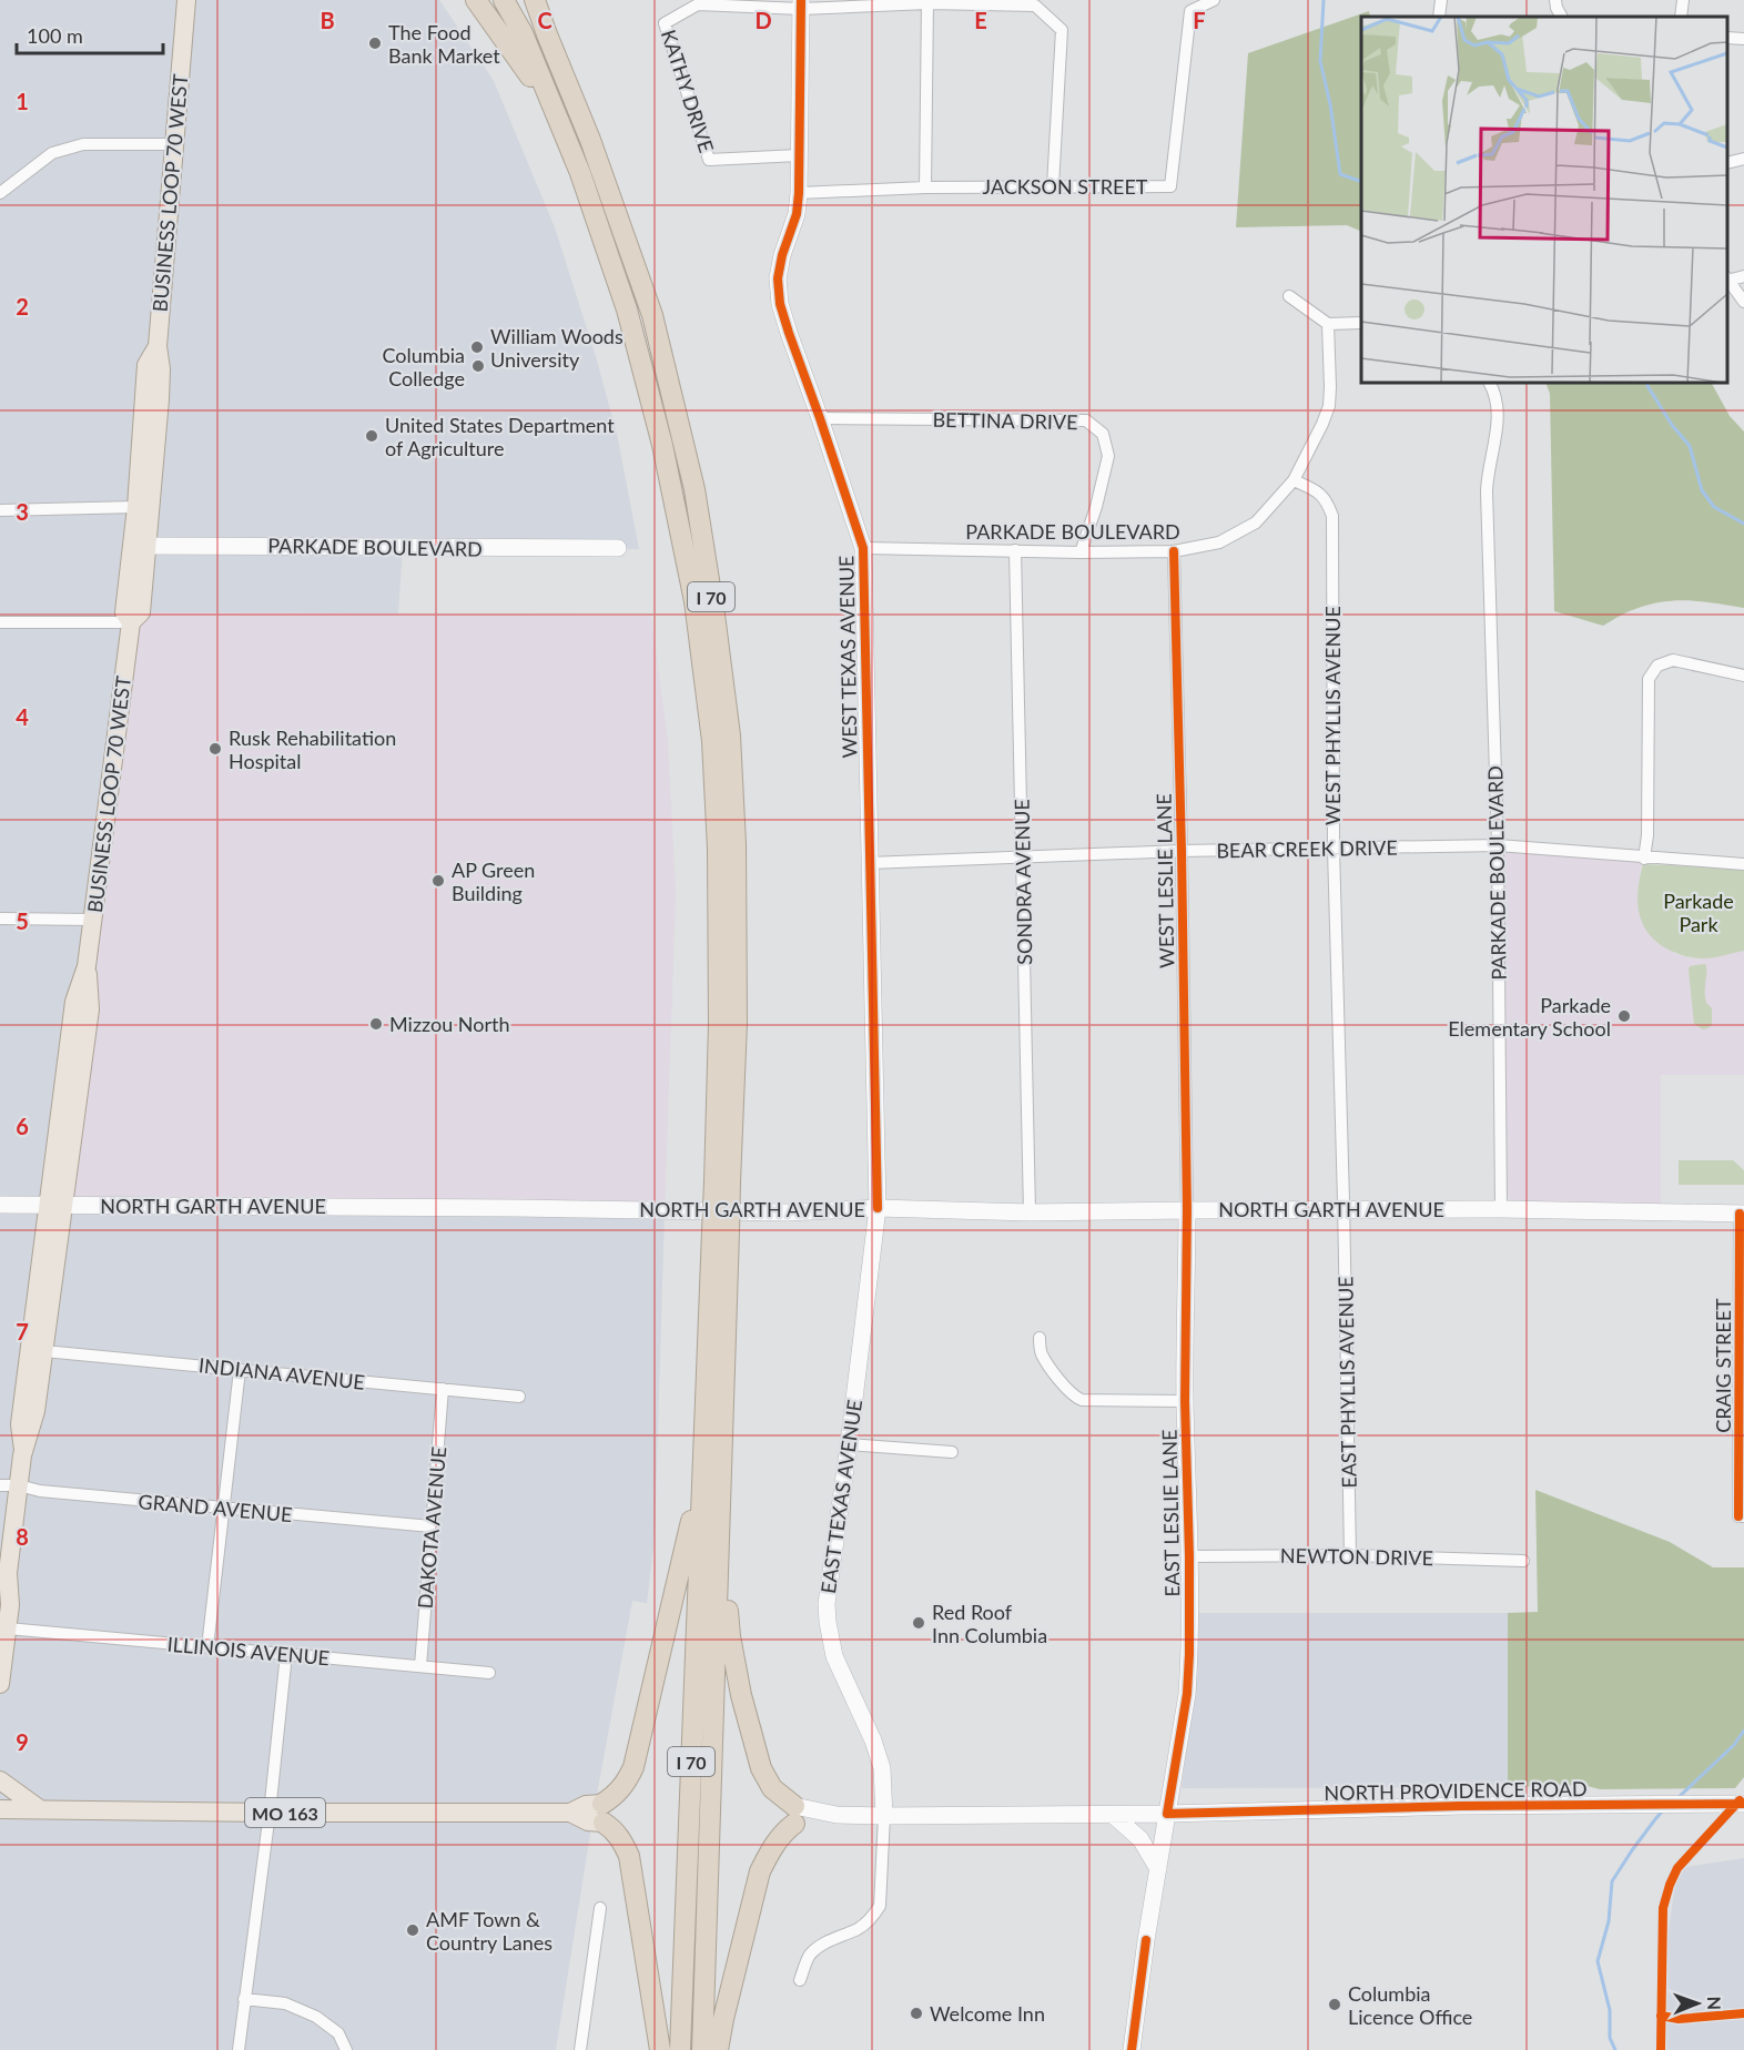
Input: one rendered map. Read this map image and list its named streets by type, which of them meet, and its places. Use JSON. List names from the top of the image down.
{
  "streets": {
    "highway": ["I 70"],
    "main road": ["BUSINESS LOOP 70 WEST", "MO 163"],
    "street": [
      "KATHY DRIVE",
      "JACKSON STREET",
      "BETTINA DRIVE",
      "PARKADE BOULEVARD",
      "WEST TEXAS AVENUE",
      "WEST PHYLLIS AVENUE",
      "BEAR CREEK DRIVE",
      "WEST LESLIE LANE",
      "SONDRA AVENUE",
      "NORTH GARTH AVENUE",
      "CRAIG STREET",
      "INDIANA AVENUE",
      "EAST PHYLLIS AVENUE",
      "EAST TEXAS AVENUE",
      "GRAND AVENUE",
      "EAST LESLIE LANE",
      "DAKOTA AVENUE",
      "NEWTON DRIVE",
      "ILLINOIS AVENUE",
      "NORTH PROVIDENCE ROAD"
    ]
  },
  "crossings": [
    ["KATHY DRIVE", "JACKSON STREET"],
    ["KATHY DRIVE", "WEST TEXAS AVENUE"],
    ["JACKSON STREET", "WEST TEXAS AVENUE"],
    ["BUSINESS LOOP 70 WEST", "PARKADE BOULEVARD"],
    ["BUSINESS LOOP 70 WEST", "NORTH GARTH AVENUE"],
    ["BETTINA DRIVE", "PARKADE BOULEVARD"],
    ["BETTINA DRIVE", "WEST TEXAS AVENUE"],
    ["PARKADE BOULEVARD", "WEST TEXAS AVENUE"],
    ["PARKADE BOULEVARD", "WEST PHYLLIS AVENUE"],
    ["PARKADE BOULEVARD", "BEAR CREEK DRIVE"],
    ["PARKADE BOULEVARD", "WEST LESLIE LANE"],
    ["PARKADE BOULEVARD", "SONDRA AVENUE"],
    ["PARKADE BOULEVARD", "NORTH GARTH AVENUE"],
    ["WEST TEXAS AVENUE", "BEAR CREEK DRIVE"],
    ["WEST TEXAS AVENUE", "NORTH GARTH AVENUE"],
    ["WEST TEXAS AVENUE", "EAST TEXAS AVENUE"],
    ["WEST PHYLLIS AVENUE", "BEAR CREEK DRIVE"],
    ["WEST PHYLLIS AVENUE", "NORTH GARTH AVENUE"],
    ["WEST PHYLLIS AVENUE", "EAST PHYLLIS AVENUE"],
    ["BEAR CREEK DRIVE", "WEST LESLIE LANE"],
    ["BEAR CREEK DRIVE", "SONDRA AVENUE"],
    ["WEST LESLIE LANE", "NORTH GARTH AVENUE"],
    ["WEST LESLIE LANE", "EAST LESLIE LANE"],
    ["SONDRA AVENUE", "NORTH GARTH AVENUE"],
    ["NORTH GARTH AVENUE", "CRAIG STREET"],
    ["NORTH GARTH AVENUE", "EAST PHYLLIS AVENUE"],
    ["NORTH GARTH AVENUE", "EAST TEXAS AVENUE"],
    ["NORTH GARTH AVENUE", "EAST LESLIE LANE"],
    ["INDIANA AVENUE", "DAKOTA AVENUE"],
    ["EAST PHYLLIS AVENUE", "NEWTON DRIVE"],
    ["EAST TEXAS AVENUE", "NORTH PROVIDENCE ROAD"],
    ["GRAND AVENUE", "DAKOTA AVENUE"],
    ["EAST LESLIE LANE", "NEWTON DRIVE"],
    ["EAST LESLIE LANE", "NORTH PROVIDENCE ROAD"],
    ["DAKOTA AVENUE", "ILLINOIS AVENUE"]
  ],
  "parks": ["Parkade Park"],
  "places": [
    "The Food Bank Market",
    "William Woods University",
    "Columbia Colledge",
    "United States Department of Agriculture",
    "Rusk Rehabilitation Hospital",
    "AP Green Building",
    "Parkade Elementary School",
    "Mizzou North",
    "Red Roof Inn Columbia",
    "AMF Town & Country Lanes",
    "Columbia Licence Office",
    "Welcome Inn"
  ],
  "scale_bar": "100 m",
  "north": "right",
  "grid": {
    "columns": [
      "B",
      "C",
      "D",
      "E",
      "F"
    ],
    "rows": [
      "1",
      "2",
      "3",
      "4",
      "5",
      "6",
      "7",
      "8",
      "9"
    ]
  }
}
